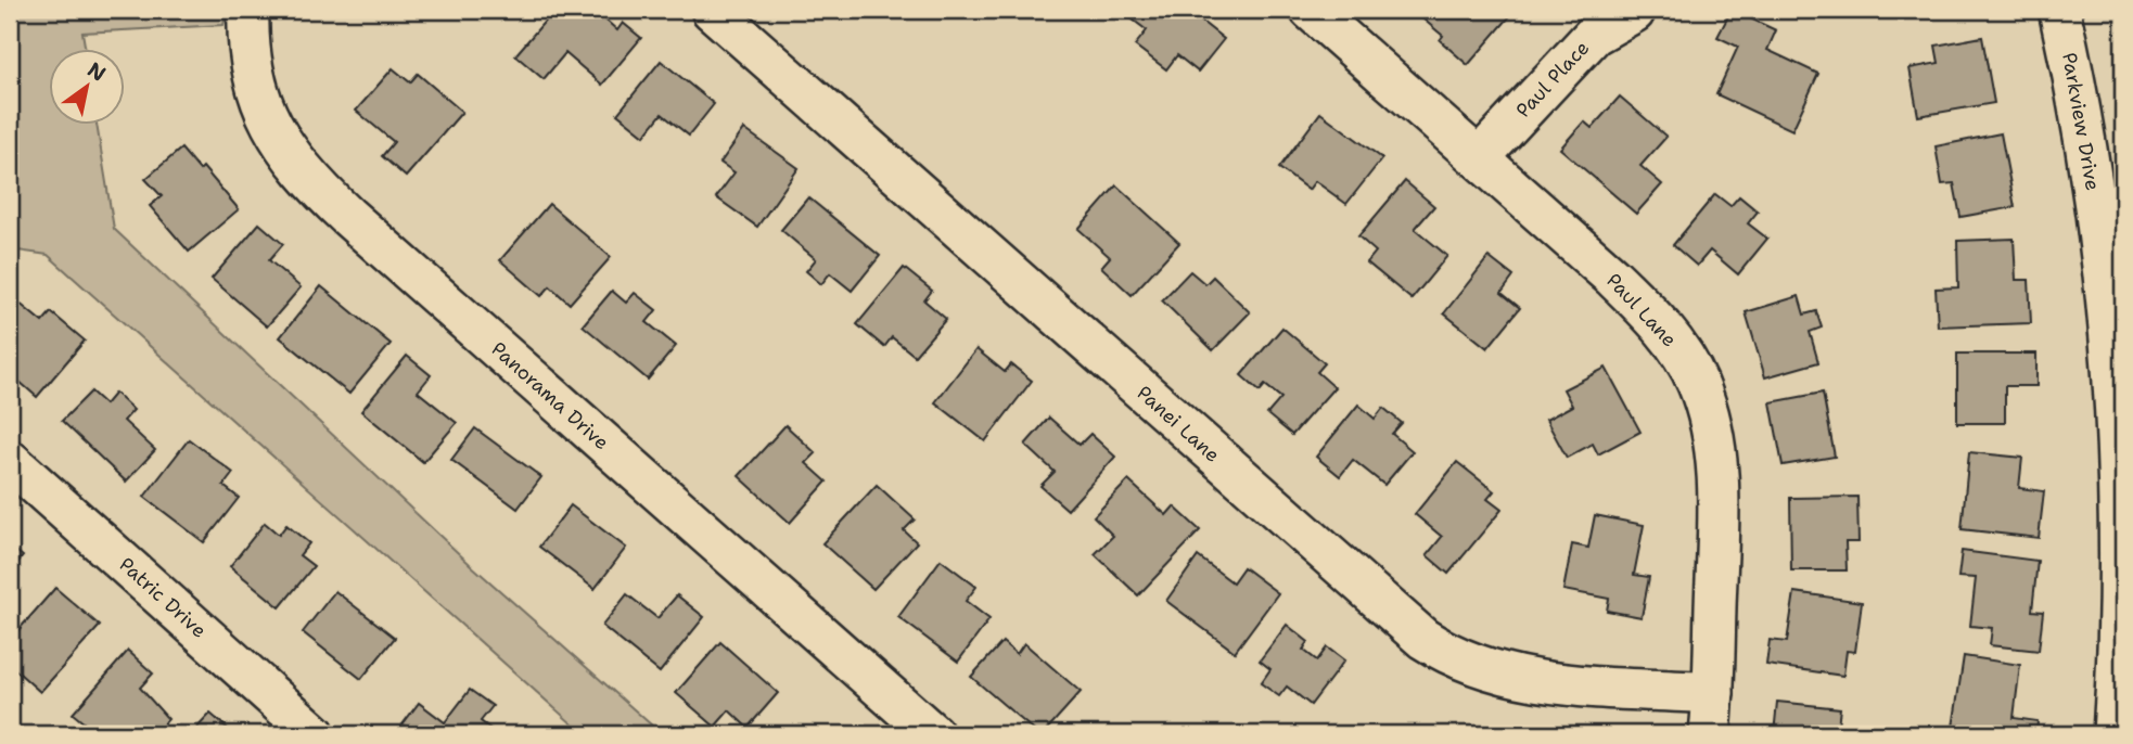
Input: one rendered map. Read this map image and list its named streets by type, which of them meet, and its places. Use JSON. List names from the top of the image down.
{
  "streets": {
    "street": [
      "Paul Place",
      "Parkview Drive",
      "Paul Lane",
      "Panorama Drive",
      "Panei Lane",
      "Patric Drive"
    ]
  },
  "crossings": [
    ["Paul Place", "Paul Lane"],
    ["Paul Lane", "Panei Lane"]
  ],
  "north": "top right"
}
